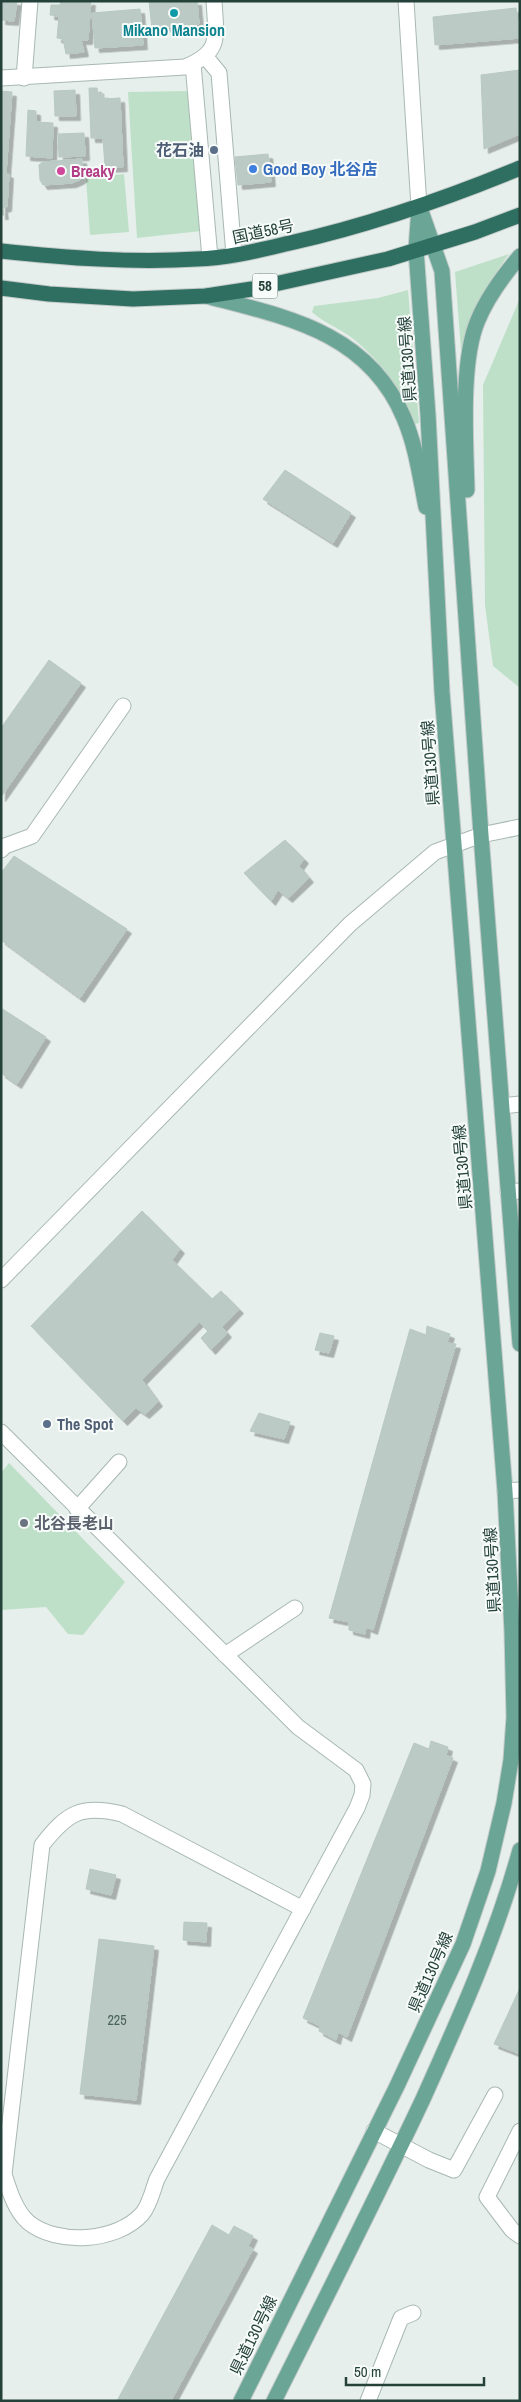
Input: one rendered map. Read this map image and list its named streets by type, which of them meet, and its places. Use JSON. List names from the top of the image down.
{
  "streets": {
    "highway": ["国道58号", "58"],
    "main road": ["県道130号線"]
  },
  "crossings": [
    ["国道58号", "県道130号線"],
    ["58", "県道130号線"]
  ],
  "places": [
    "Mikano Mansion",
    "花石油",
    "Good Boy 北谷店",
    "Breaky",
    "The Spot",
    "北谷長老山"
  ],
  "house_numbers": ["225"],
  "scale_bar": "50 m"
}
